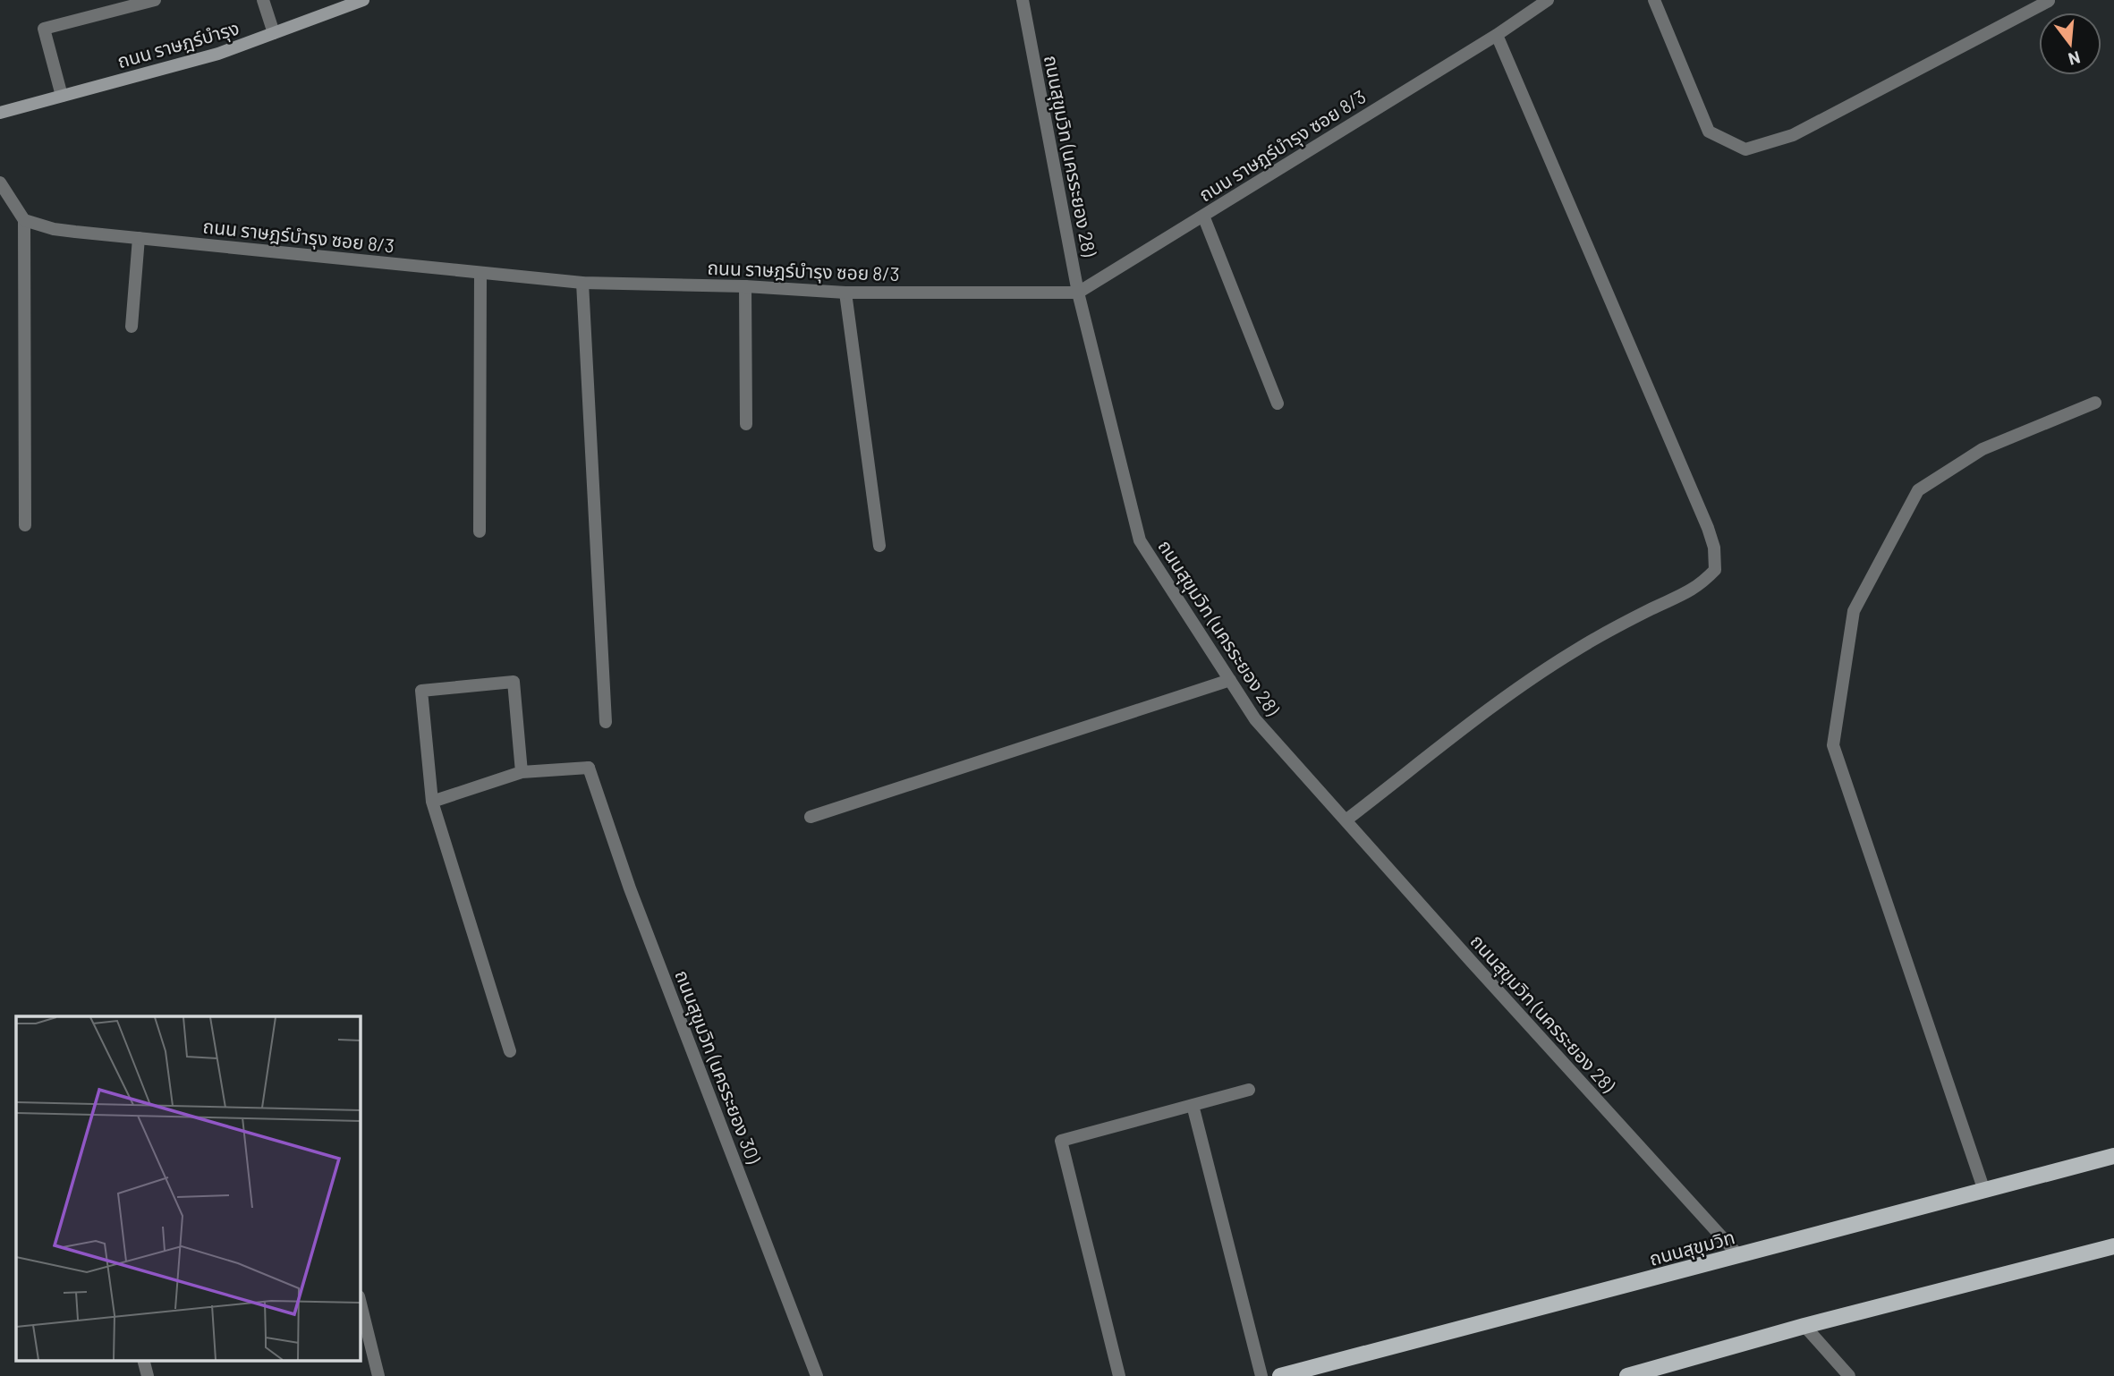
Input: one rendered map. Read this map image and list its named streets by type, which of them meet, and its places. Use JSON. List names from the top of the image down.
{
  "streets": {
    "main road": ["ถนนสุขุมวิท"],
    "street": [
      "ถนน ราษฎร์บำรุง",
      "ถนน ราษฎร์บำรุง ซอย 8/3",
      "ถนนสุขุมวิท (นครระยอง 28)",
      "ถนนสุขุมวิท (นครระยอง 30)"
    ]
  },
  "crossings": [
    ["ถนน ราษฎร์บำรุง ซอย 8/3", "ถนนสุขุมวิท (นครระยอง 28)"],
    ["ถนนสุขุมวิท (นครระยอง 28)", "ถนนสุขุมวิท"]
  ],
  "north": "bottom"
}
